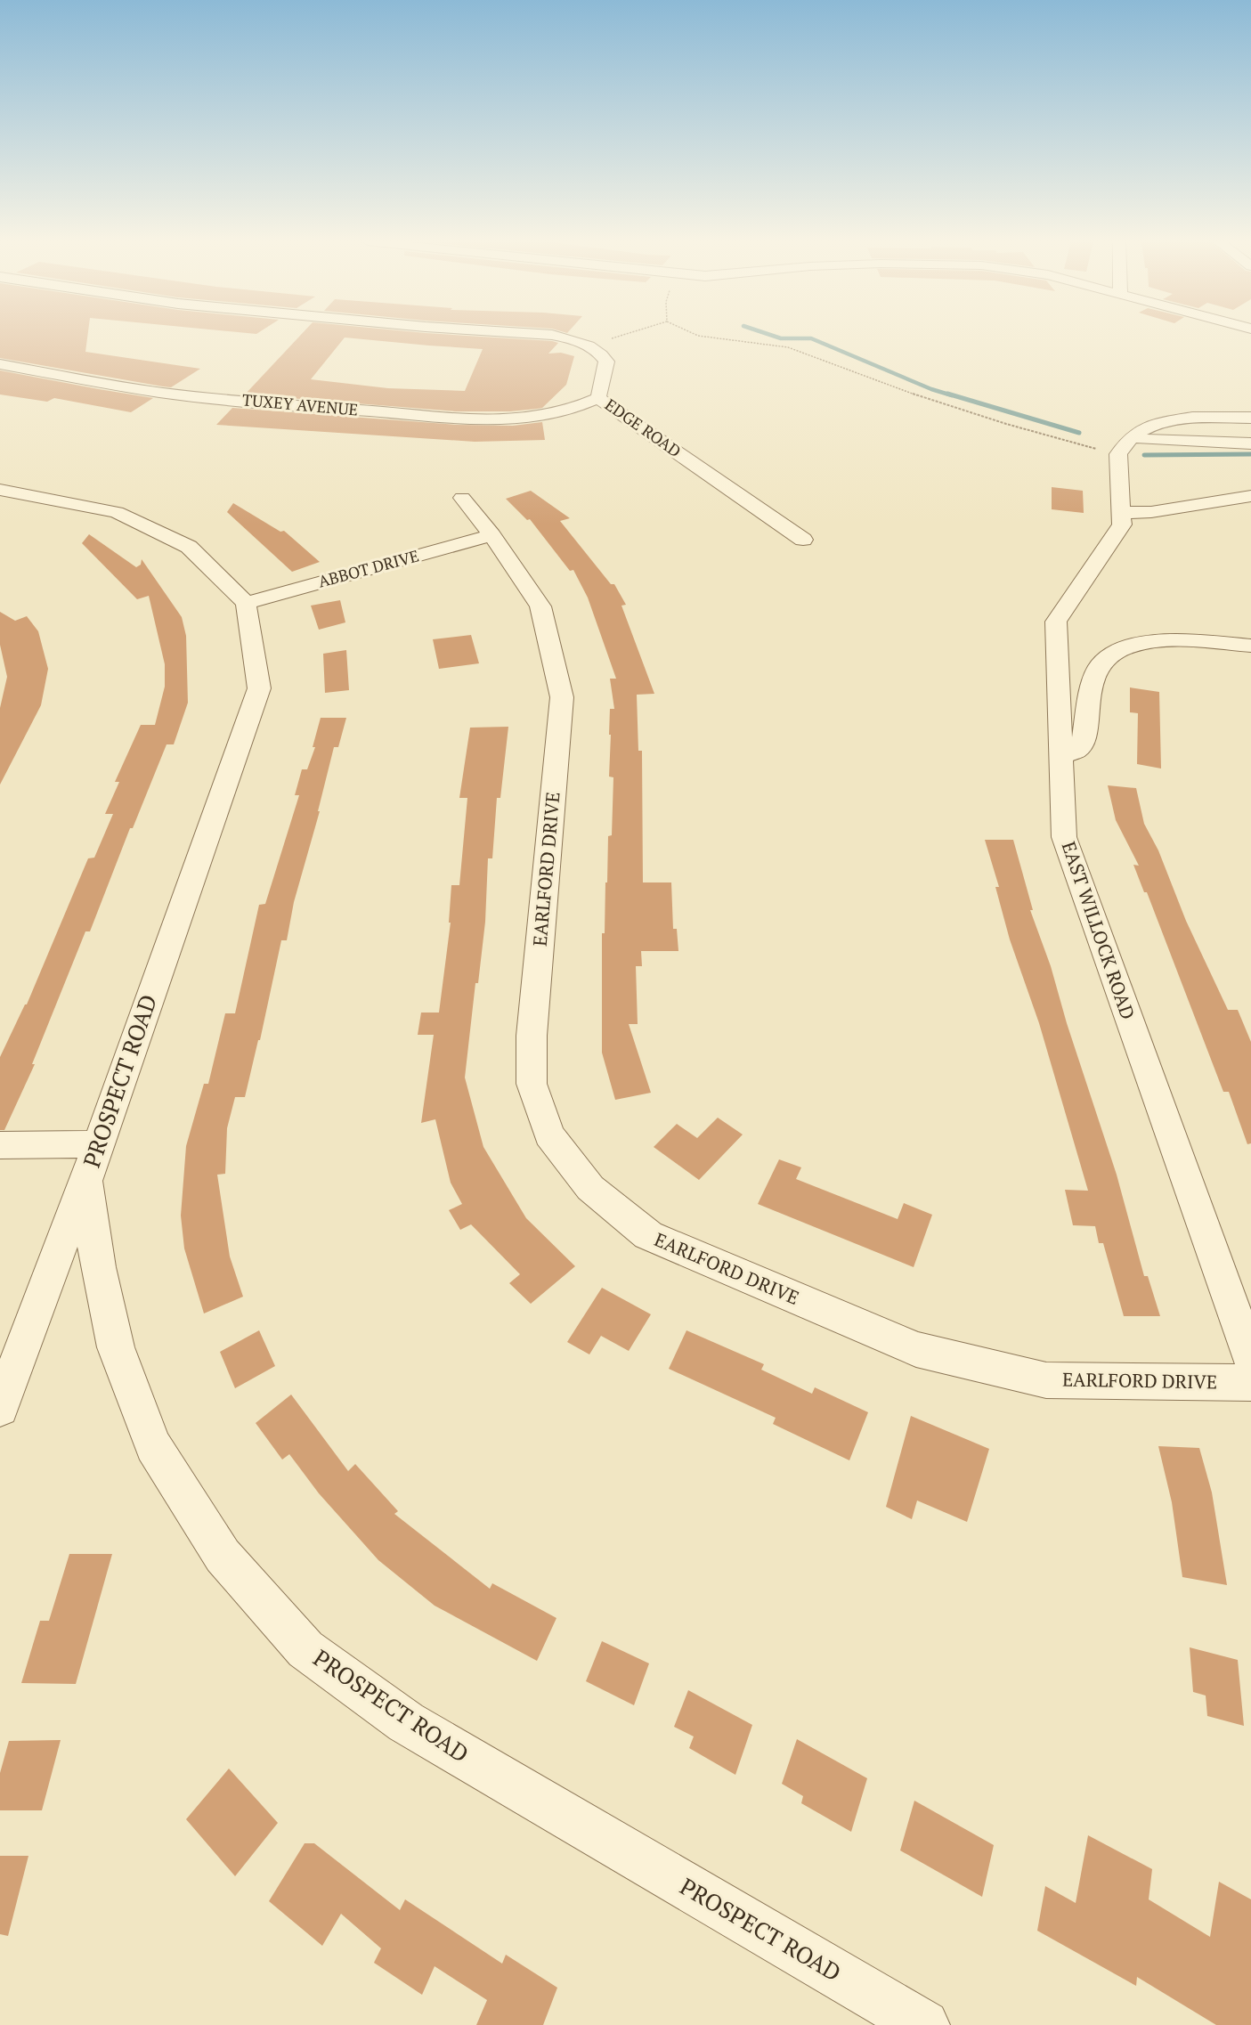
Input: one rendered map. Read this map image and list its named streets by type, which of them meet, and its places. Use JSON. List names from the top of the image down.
{
  "streets": {
    "street": [
      "TUXEY AVENUE",
      "EDGE ROAD",
      "ABBOT DRIVE",
      "EARLFORD DRIVE",
      "EAST WILLOCK ROAD",
      "PROSPECT ROAD"
    ]
  },
  "crossings": [
    ["TUXEY AVENUE", "EDGE ROAD"],
    ["ABBOT DRIVE", "EARLFORD DRIVE"],
    ["ABBOT DRIVE", "PROSPECT ROAD"]
  ]
}
